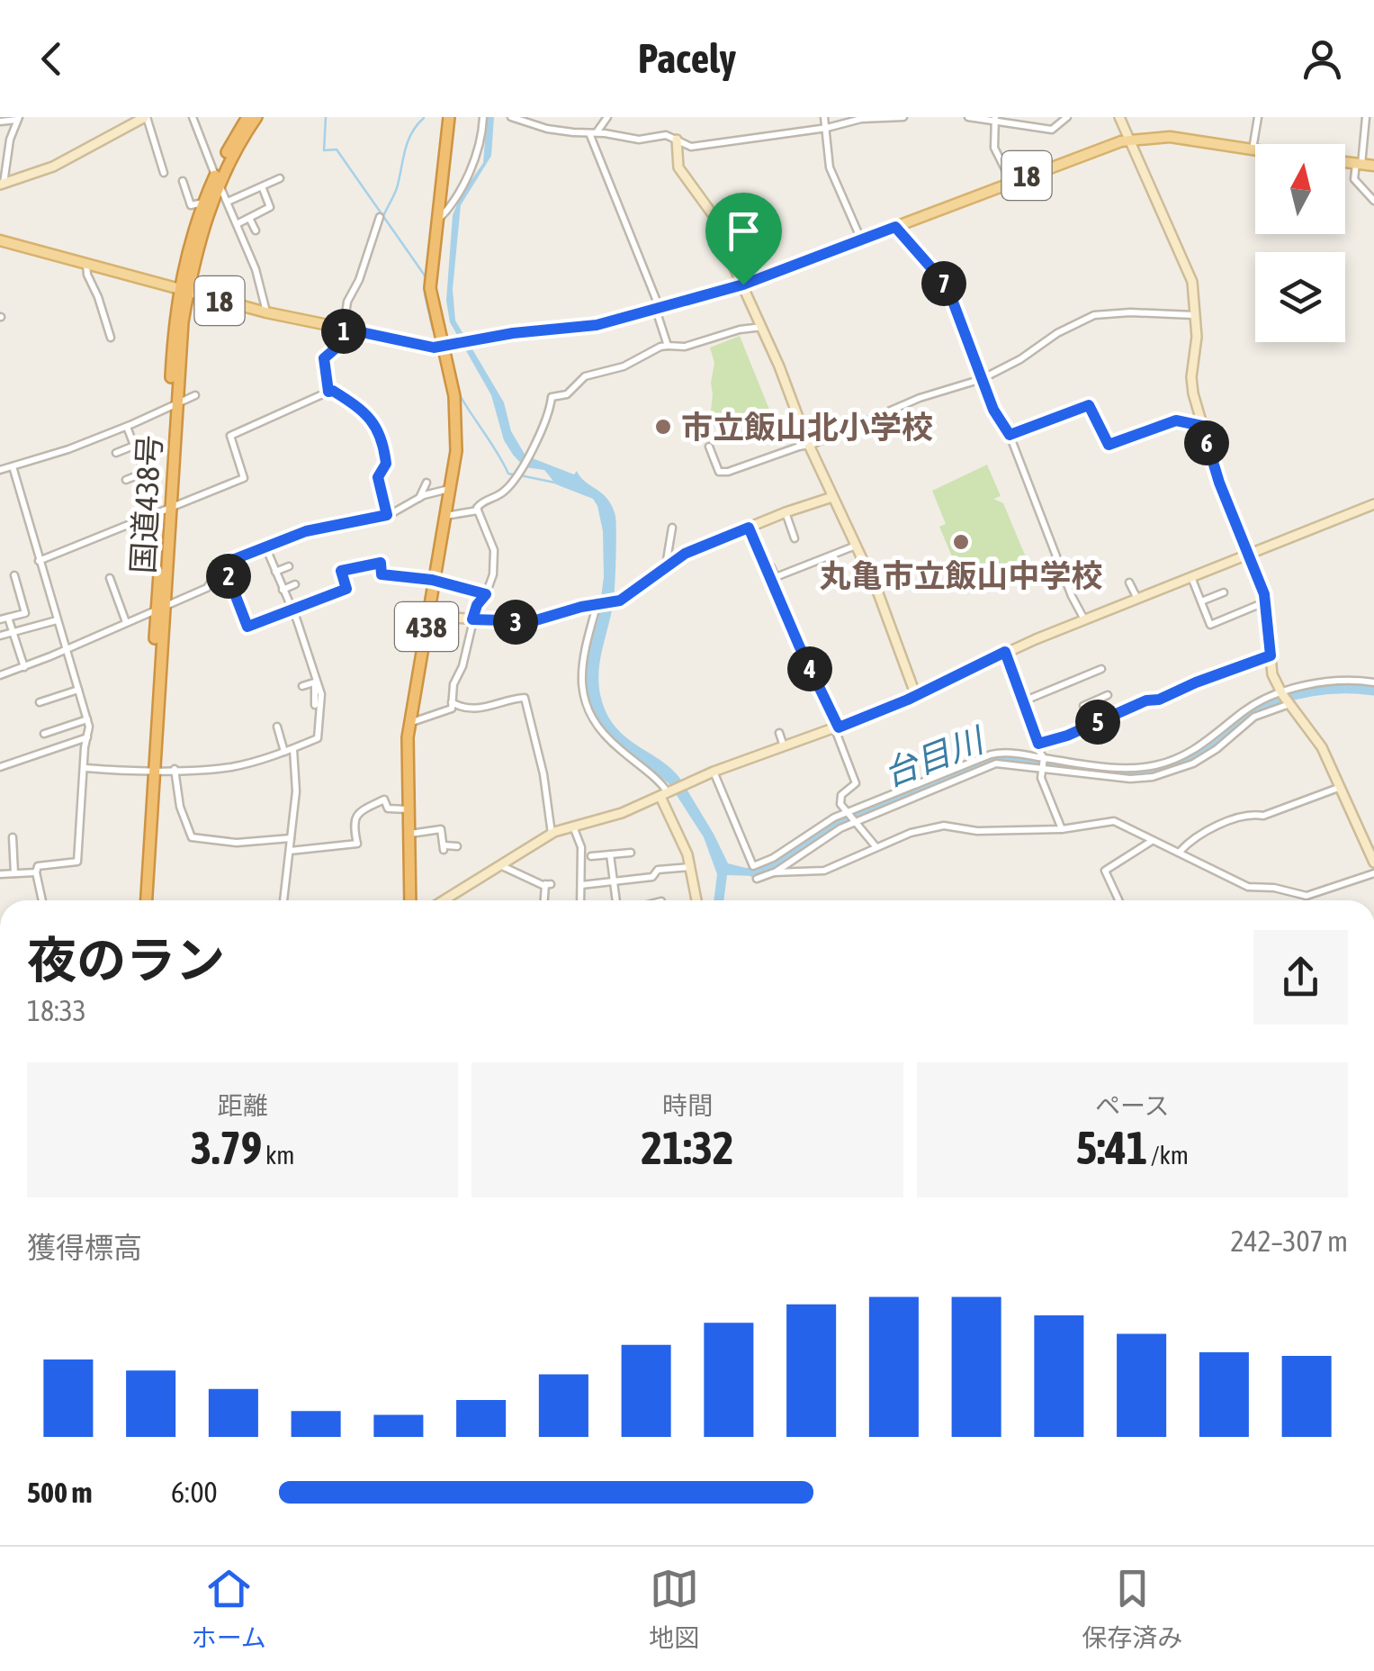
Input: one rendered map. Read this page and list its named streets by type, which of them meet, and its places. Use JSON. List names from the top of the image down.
{
  "streets": {
    "highway": ["国道438号", "438"],
    "main road": ["18"]
  },
  "crossings": [
    ["18", "国道438号"],
    ["18", "438"]
  ],
  "water": ["台目川"],
  "places": ["市立飯山北小学校", "丸亀市立飯山中学校"],
  "north": "top",
  "page": {
    "header": "Pacely",
    "pins": [
      "7",
      "1",
      "6",
      "2",
      "3",
      "4",
      "5"
    ],
    "heading": ["夜のラン", "18:33"],
    "stats": [
      ["距離", "3.79 km"],
      ["時間", "21:32"],
      ["ペース", "5:41 /km"]
    ],
    "chart": ["獲得標高", "242–307 m"],
    "list": [
      {
        "name": "500 m",
        "note": "6:00"
      }
    ],
    "tabs": ["ホーム", "地図", "保存済み"]
  }
}
